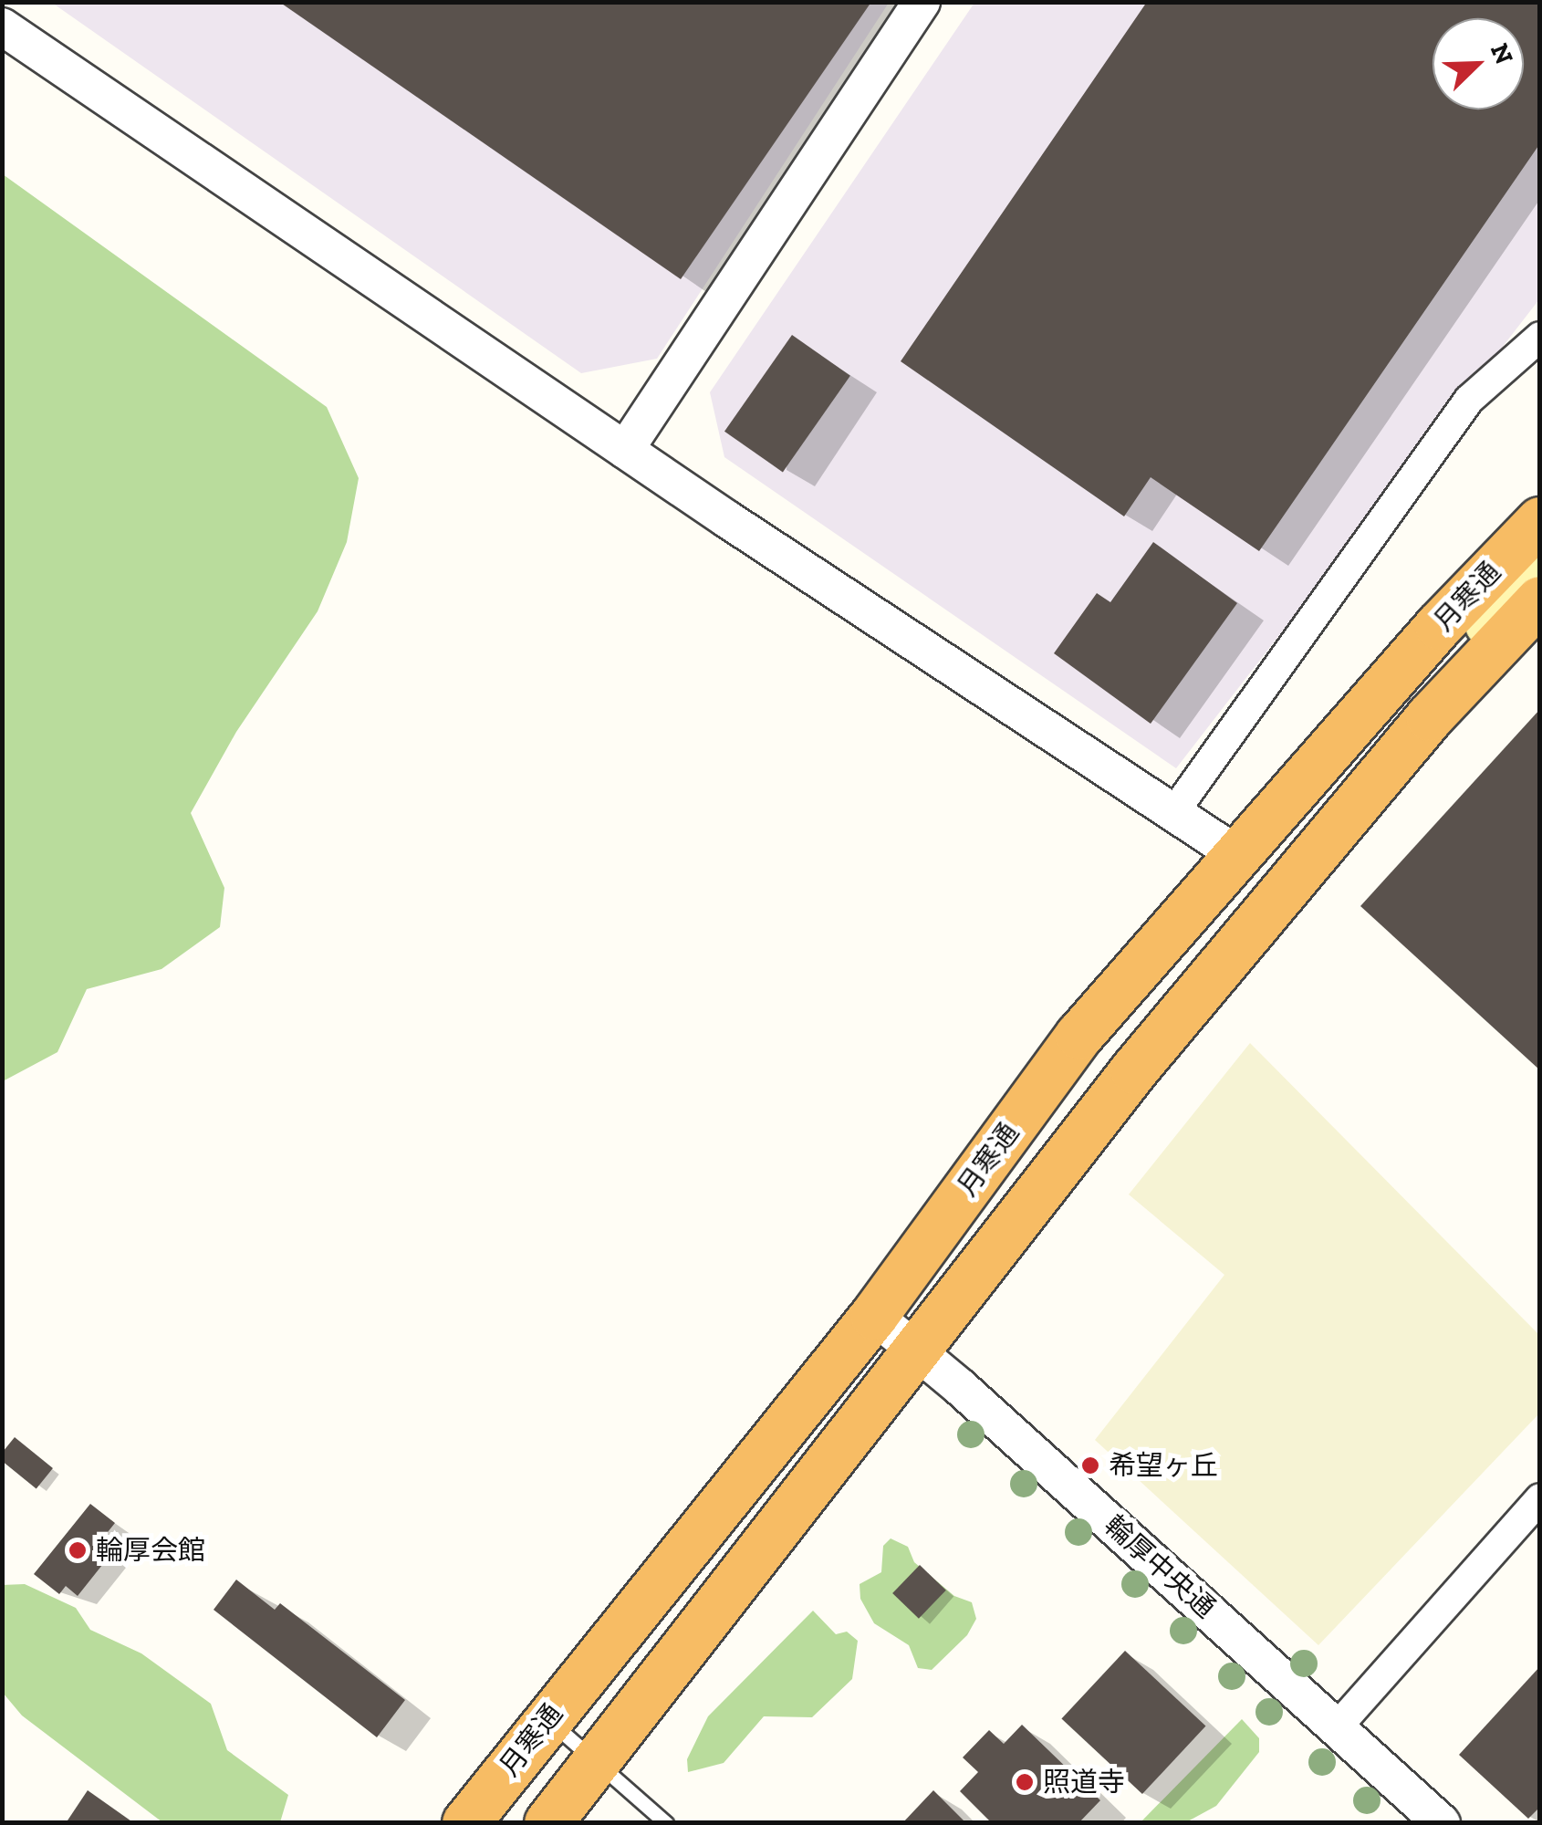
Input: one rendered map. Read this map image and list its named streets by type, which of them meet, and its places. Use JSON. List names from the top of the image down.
{
  "streets": {
    "highway": ["月寒通"],
    "street": ["輪厚中央通"]
  },
  "crossings": [
    ["月寒通", "輪厚中央通"]
  ],
  "places": ["希望ヶ丘", "輪厚会館", "照道寺"],
  "north": "top right"
}
